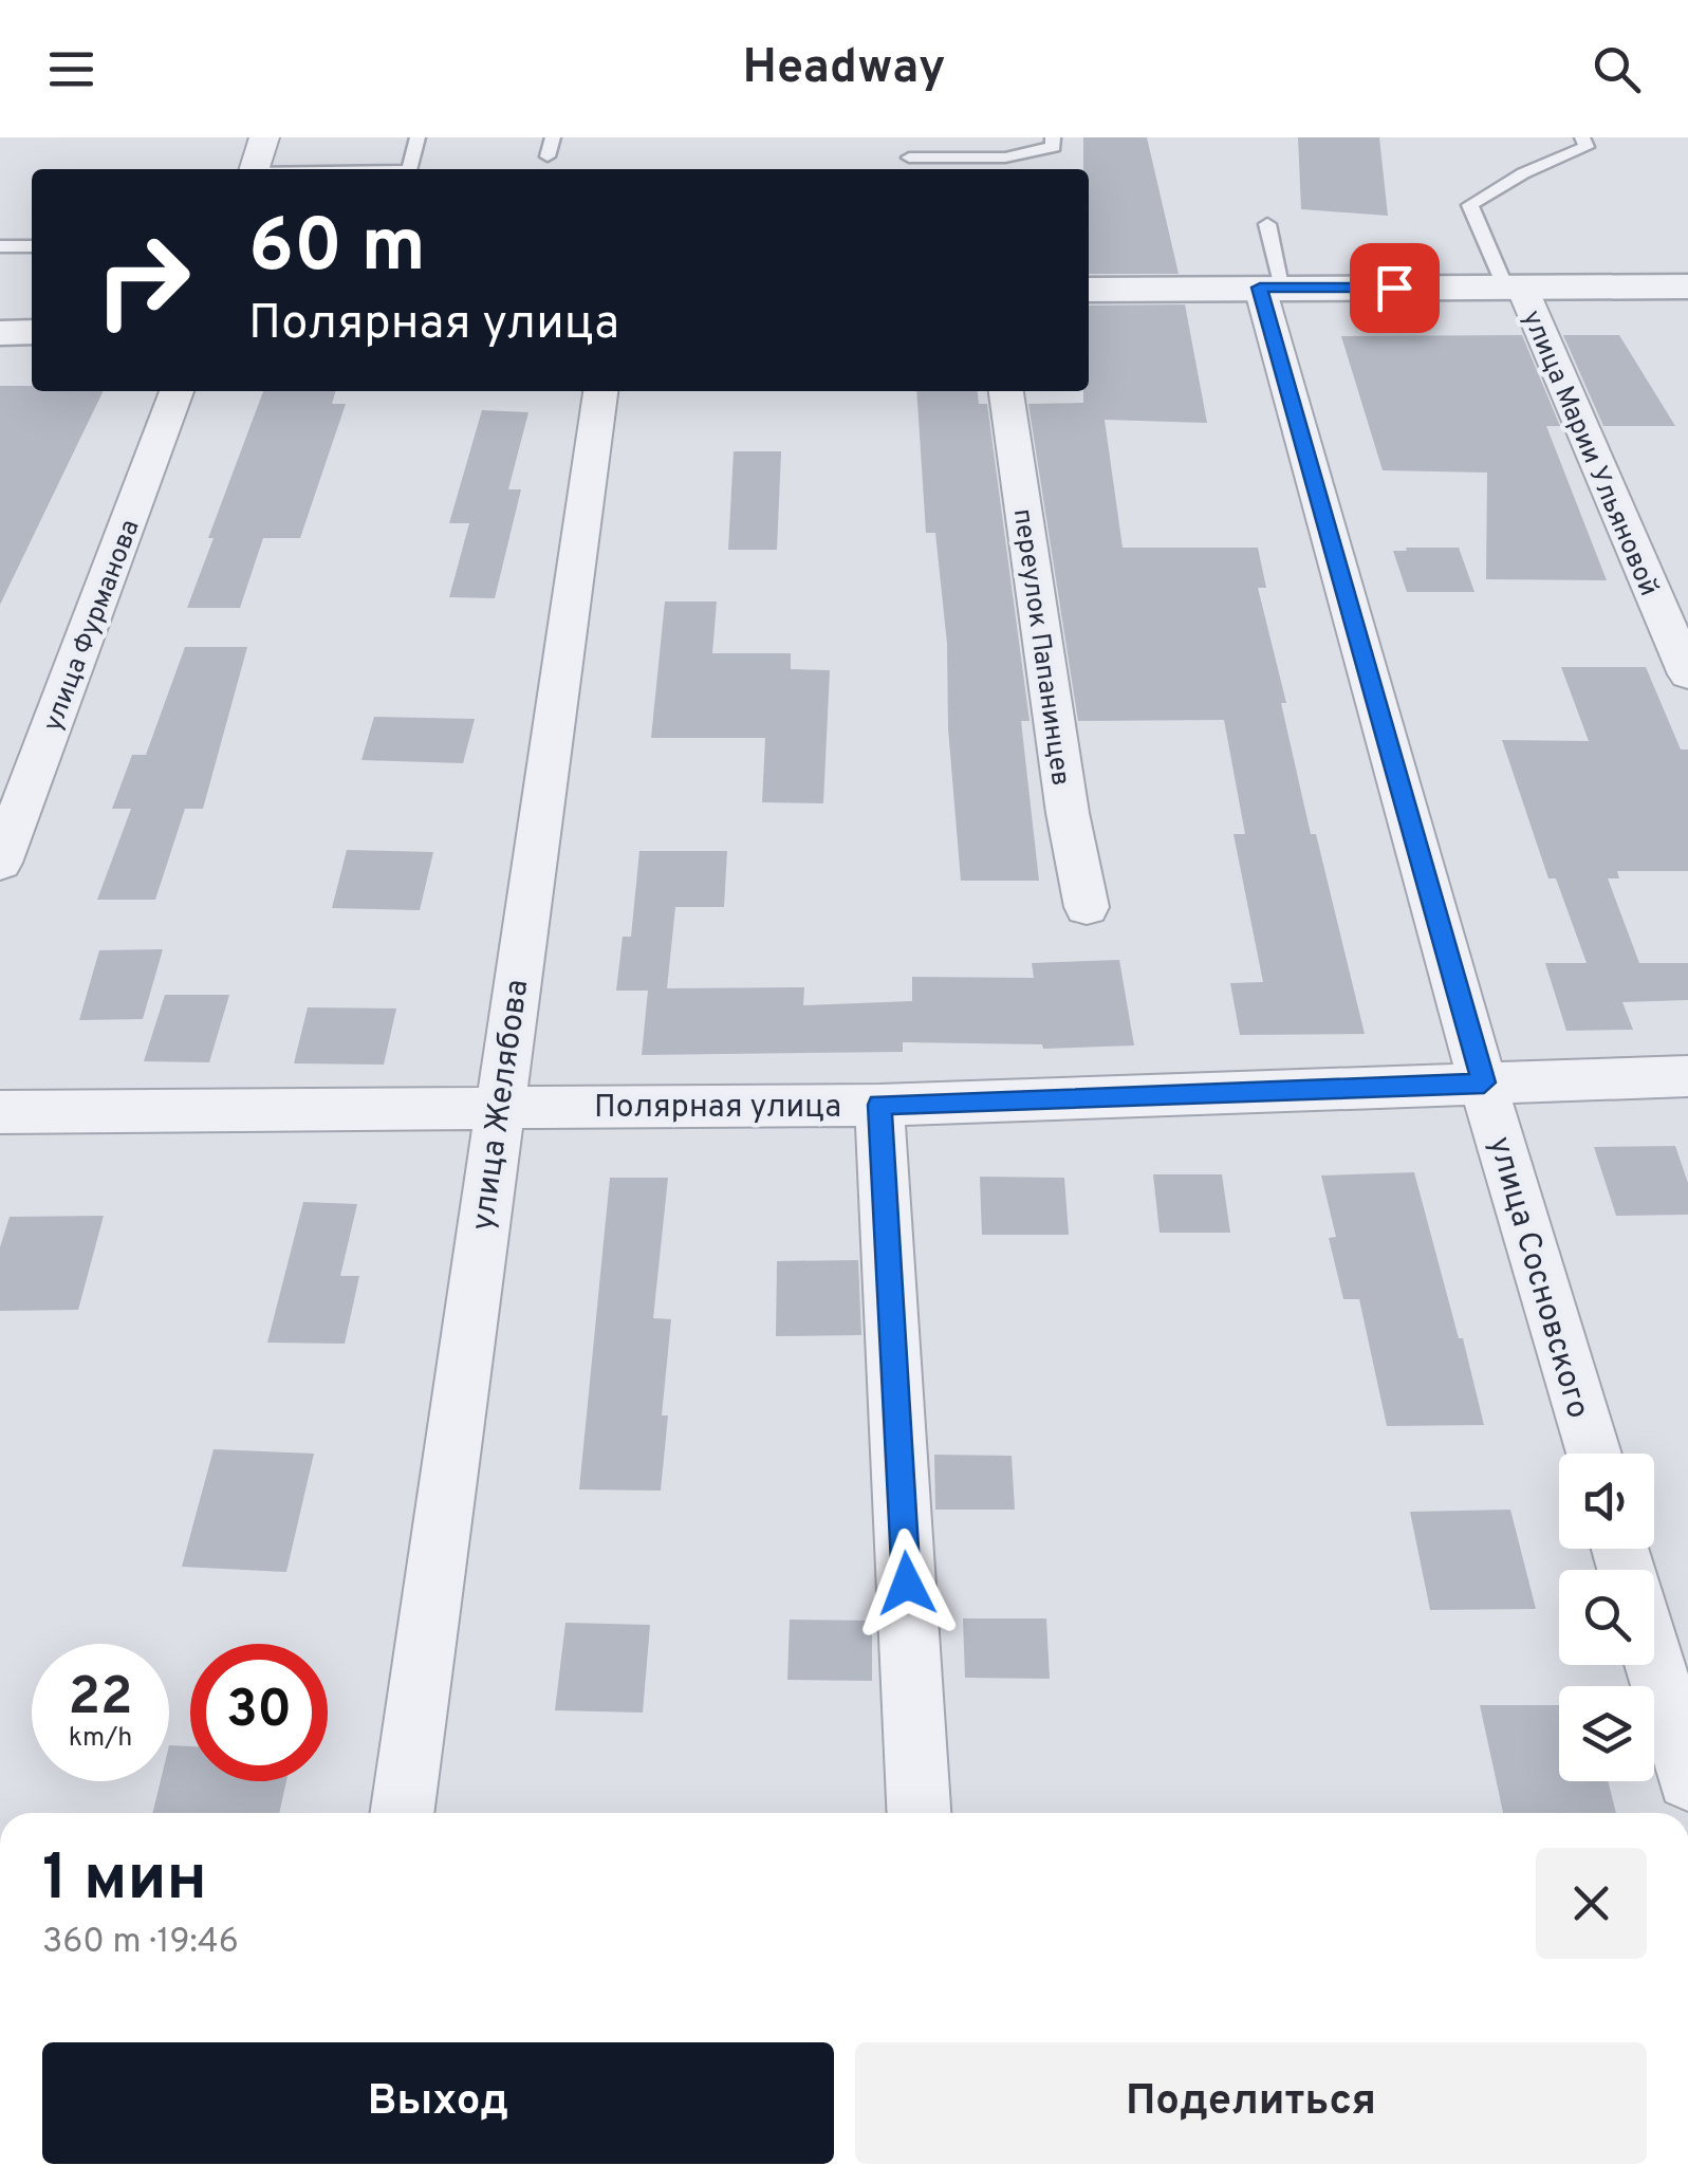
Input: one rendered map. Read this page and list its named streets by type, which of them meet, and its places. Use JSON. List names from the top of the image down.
{
  "streets": {
    "street": [
      "улица Марии Ульяновой",
      "улица Фурманова",
      "переулок Папанинцев",
      "улица Желябова",
      "Полярная улица",
      "улица Сосновского"
    ]
  },
  "crossings": [
    ["улица Желябова", "Полярная улица"],
    ["Полярная улица", "улица Сосновского"]
  ],
  "page": {
    "header": "Headway",
    "turn": ["60 m", "Полярная улица"],
    "speed": "22 km/h",
    "limit": "30",
    "heading": ["1 мин", "360 m · 19:46"],
    "buttons": ["Выход", "Поделиться"]
  }
}
